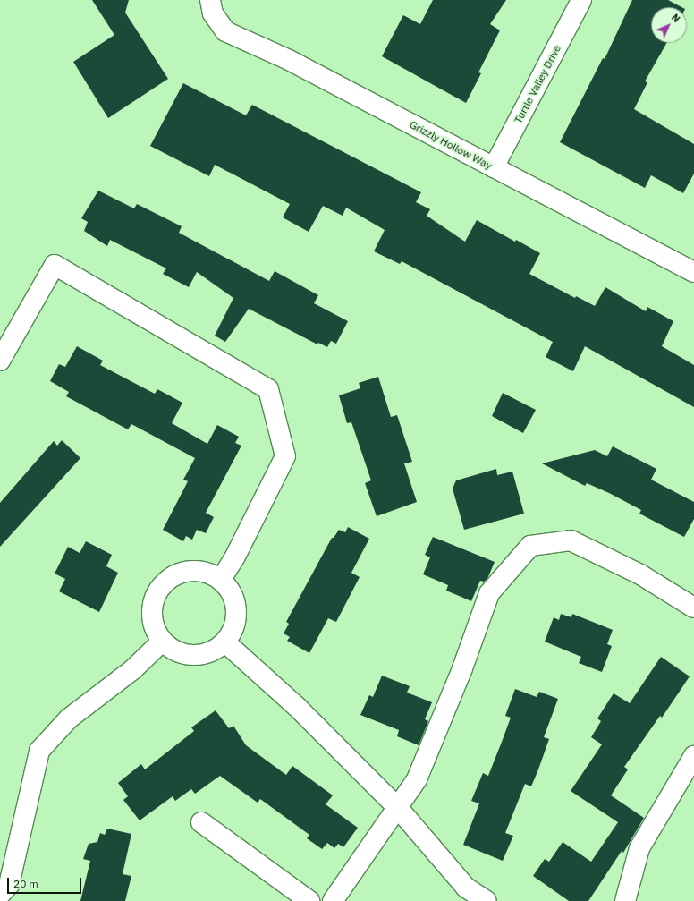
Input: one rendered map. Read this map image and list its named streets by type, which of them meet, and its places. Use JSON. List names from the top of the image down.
{
  "streets": {
    "street": ["Turtle Valley Drive", "Grizzly Hollow Way"]
  },
  "crossings": [
    ["Turtle Valley Drive", "Grizzly Hollow Way"]
  ],
  "scale_bar": "20 m",
  "north": "top right"
}
